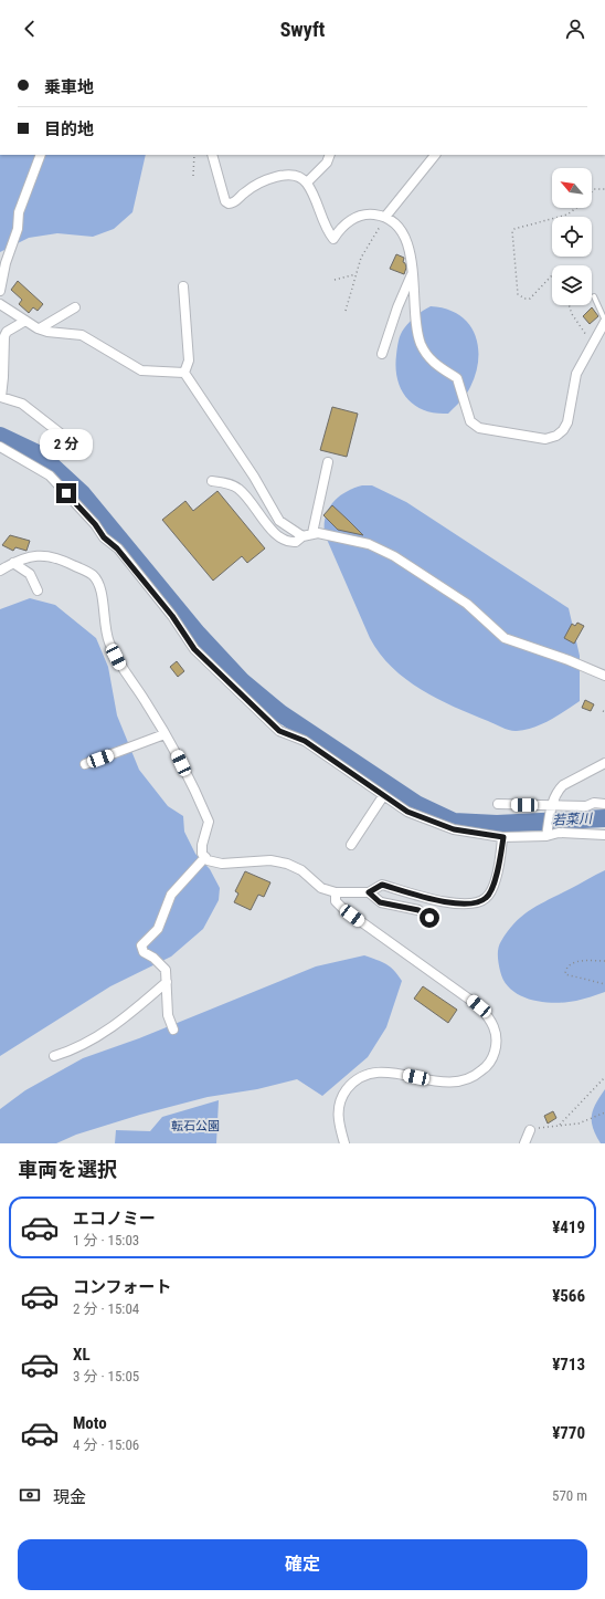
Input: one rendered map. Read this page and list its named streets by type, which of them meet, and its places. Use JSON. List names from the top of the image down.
{
  "water": ["若菜川"],
  "parks": ["転石公園"],
  "north": "top left",
  "page": {
    "header": "Swyft",
    "banner": ["乗車地", "目的地"],
    "bubble": "2 分",
    "heading": "車両を選択",
    "list": [
      {
        "name": "エコノミー",
        "note": "1 分 · 15:03",
        "value": "¥419"
      },
      {
        "name": "コンフォート",
        "note": "2 分 · 15:04",
        "value": "¥566"
      },
      {
        "name": "XL",
        "note": "3 分 · 15:05",
        "value": "¥713"
      },
      {
        "name": "Moto",
        "note": "4 分 · 15:06",
        "value": "¥770"
      }
    ],
    "pay": ["現金", "570 m"],
    "buttons": "確定"
  }
}
